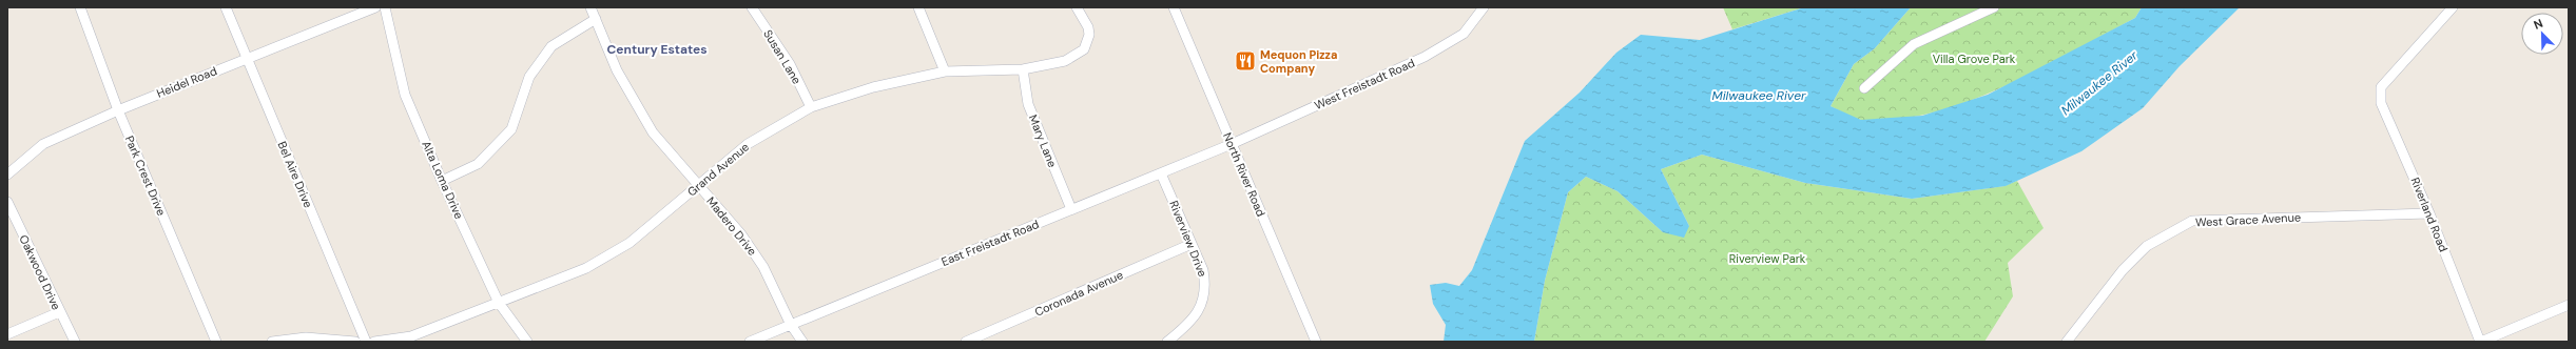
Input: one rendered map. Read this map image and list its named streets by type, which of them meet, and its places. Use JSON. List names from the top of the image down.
{
  "streets": {
    "street": [
      "Susan Lane",
      "Heidel Road",
      "West Freistadt Road",
      "Mary Lane",
      "Grand Avenue",
      "Bel Aire Drive",
      "North River Road",
      "Park Crest Drive",
      "Alta Loma Drive",
      "Riverland Road",
      "West Grace Avenue",
      "Madero Drive",
      "Riverview Drive",
      "East Freistadt Road",
      "Oakwood Drive",
      "Coronada Avenue"
    ]
  },
  "crossings": [
    ["Susan Lane", "Grand Avenue"],
    ["Heidel Road", "Bel Aire Drive"],
    ["Heidel Road", "Park Crest Drive"],
    ["West Freistadt Road", "North River Road"],
    ["West Freistadt Road", "East Freistadt Road"],
    ["Mary Lane", "Grand Avenue"],
    ["Mary Lane", "East Freistadt Road"],
    ["Grand Avenue", "Alta Loma Drive"],
    ["Grand Avenue", "Madero Drive"],
    ["North River Road", "East Freistadt Road"],
    ["Riverland Road", "West Grace Avenue"],
    ["Madero Drive", "East Freistadt Road"],
    ["Riverview Drive", "East Freistadt Road"],
    ["Riverview Drive", "Coronada Avenue"]
  ],
  "districts": ["Century Estates"],
  "water": ["Milwaukee River"],
  "parks": ["Villa Grove Park", "Riverview Park"],
  "places": {
    "restaurant": ["Mequon Pizza Company"]
  },
  "north": "top left"
}
